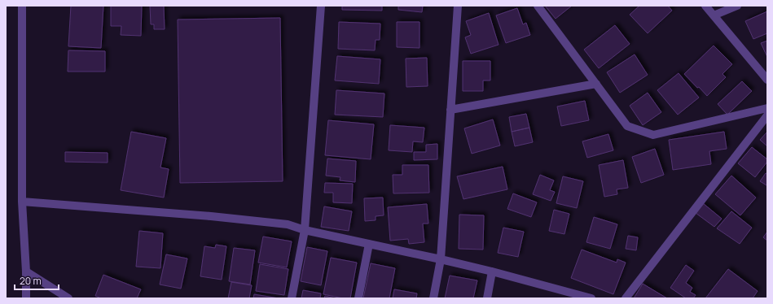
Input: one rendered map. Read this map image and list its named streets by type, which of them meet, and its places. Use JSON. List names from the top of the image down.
{
  "scale_bar": "20 m"
}
